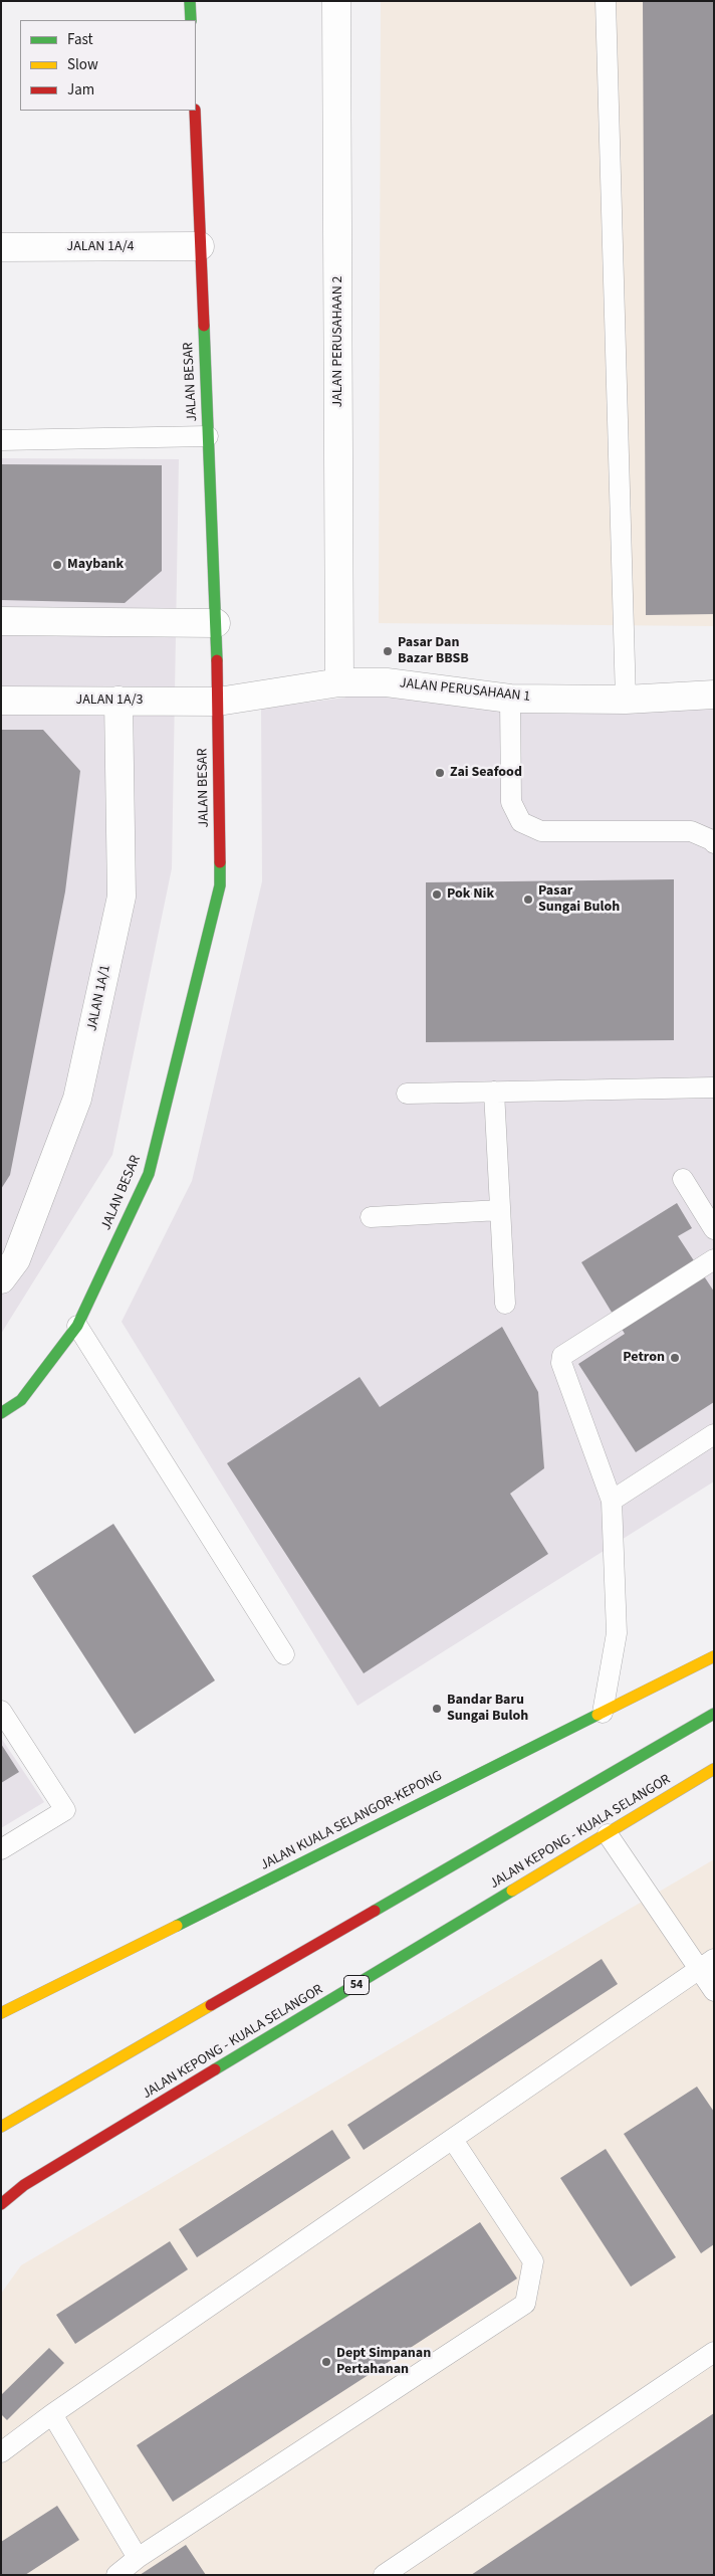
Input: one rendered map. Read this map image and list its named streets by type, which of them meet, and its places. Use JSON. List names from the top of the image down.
{
  "streets": {
    "main road": [
      "JALAN BESAR",
      "JALAN KUALA SELANGOR-KEPONG",
      "JALAN KEPONG - KUALA SELANGOR",
      "54"
    ],
    "street": [
      "JALAN 1A/4",
      "JALAN PERUSAHAAN 2",
      "JALAN PERUSAHAAN 1",
      "JALAN 1A/3",
      "JALAN 1A/1"
    ]
  },
  "crossings": [
    ["JALAN 1A/4", "JALAN BESAR"],
    ["JALAN PERUSAHAAN 2", "JALAN PERUSAHAAN 1"],
    ["JALAN BESAR", "JALAN PERUSAHAAN 1"],
    ["JALAN BESAR", "JALAN 1A/3"],
    ["JALAN PERUSAHAAN 1", "JALAN 1A/3"],
    ["JALAN 1A/3", "JALAN 1A/1"]
  ],
  "places": [
    "Maybank",
    "Pasar Dan Bazar BBSB",
    "Zai Seafood",
    "Pok Nik",
    "Pasar Sungai Buloh",
    "Petron",
    "Bandar Baru Sungai Buloh",
    "Dept Simpanan Pertahanan"
  ],
  "legend": ["Fast", "Slow", "Jam"]
}
